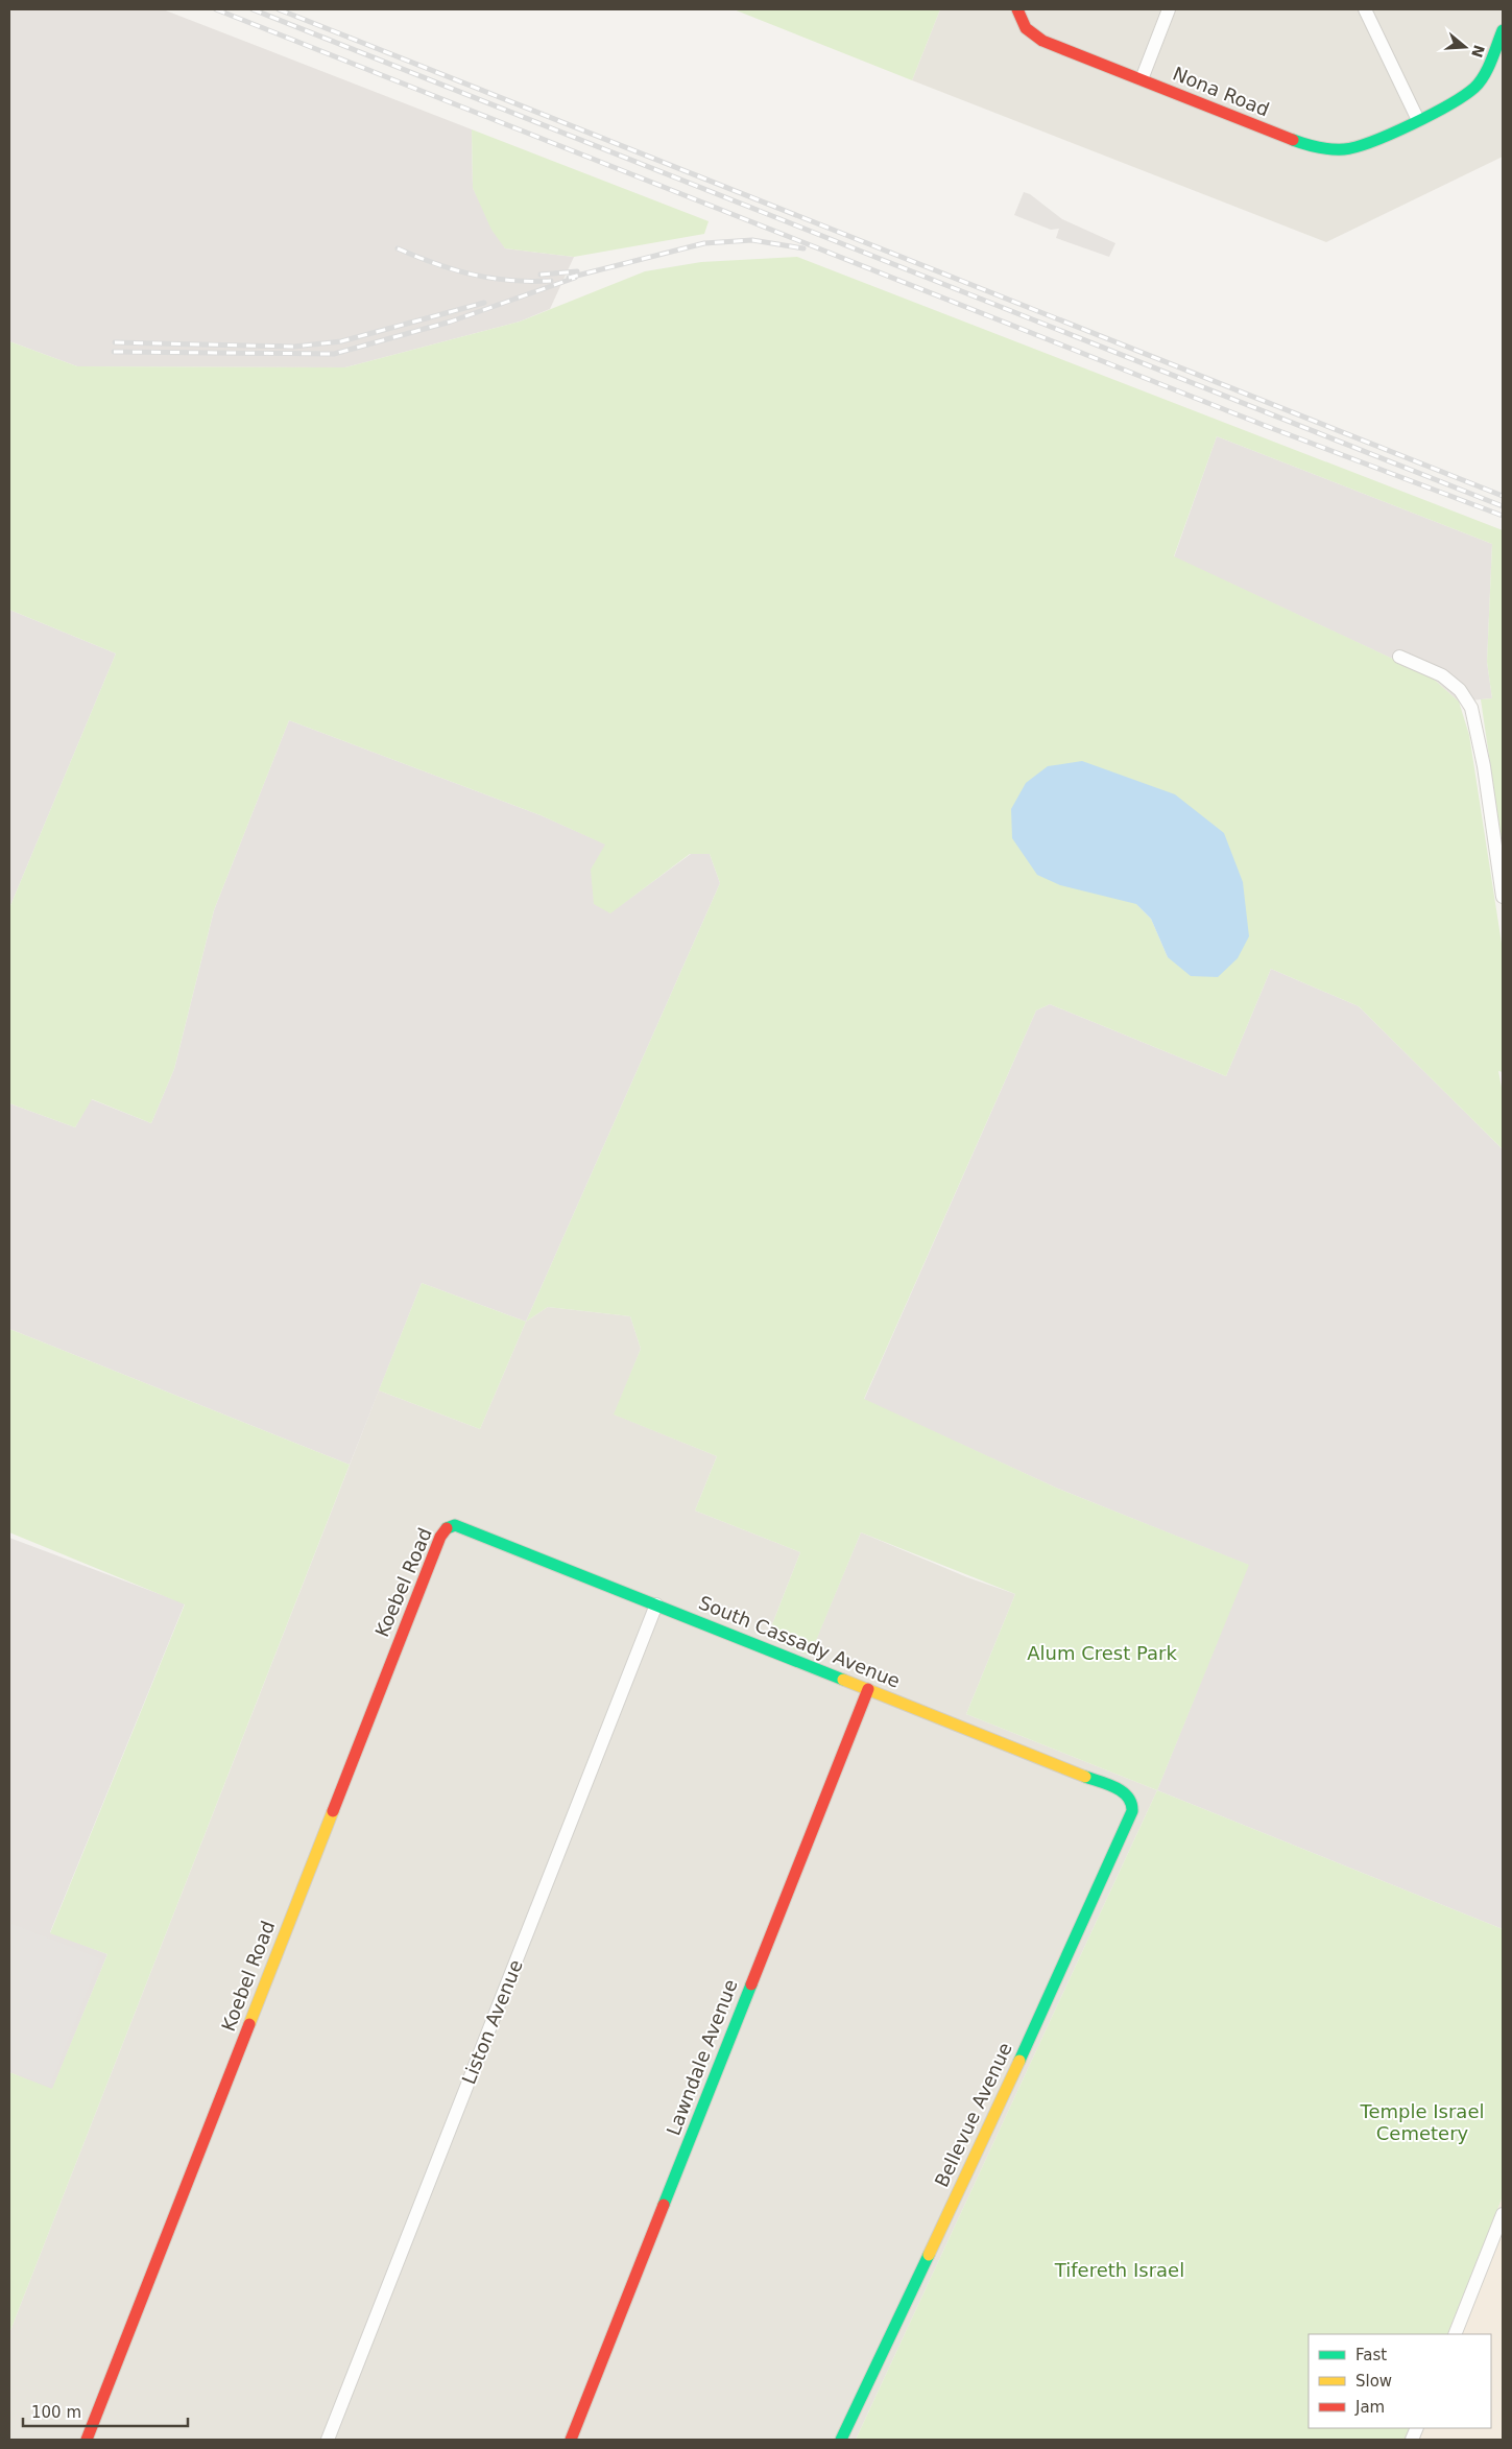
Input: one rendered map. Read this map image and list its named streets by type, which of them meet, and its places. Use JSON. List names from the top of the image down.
{
  "streets": {
    "street": [
      "Nona Road",
      "Koebel Road",
      "South Cassady Avenue",
      "Liston Avenue",
      "Lawndale Avenue",
      "Bellevue Avenue"
    ]
  },
  "crossings": [
    ["Koebel Road", "South Cassady Avenue"],
    ["South Cassady Avenue", "Liston Avenue"],
    ["South Cassady Avenue", "Lawndale Avenue"],
    ["South Cassady Avenue", "Bellevue Avenue"]
  ],
  "parks": ["Alum Crest Park", "Temple Israel Cemetery", "Tifereth Israel"],
  "legend": ["Fast", "Slow", "Jam"],
  "scale_bar": "100 m",
  "north": "right"
}
